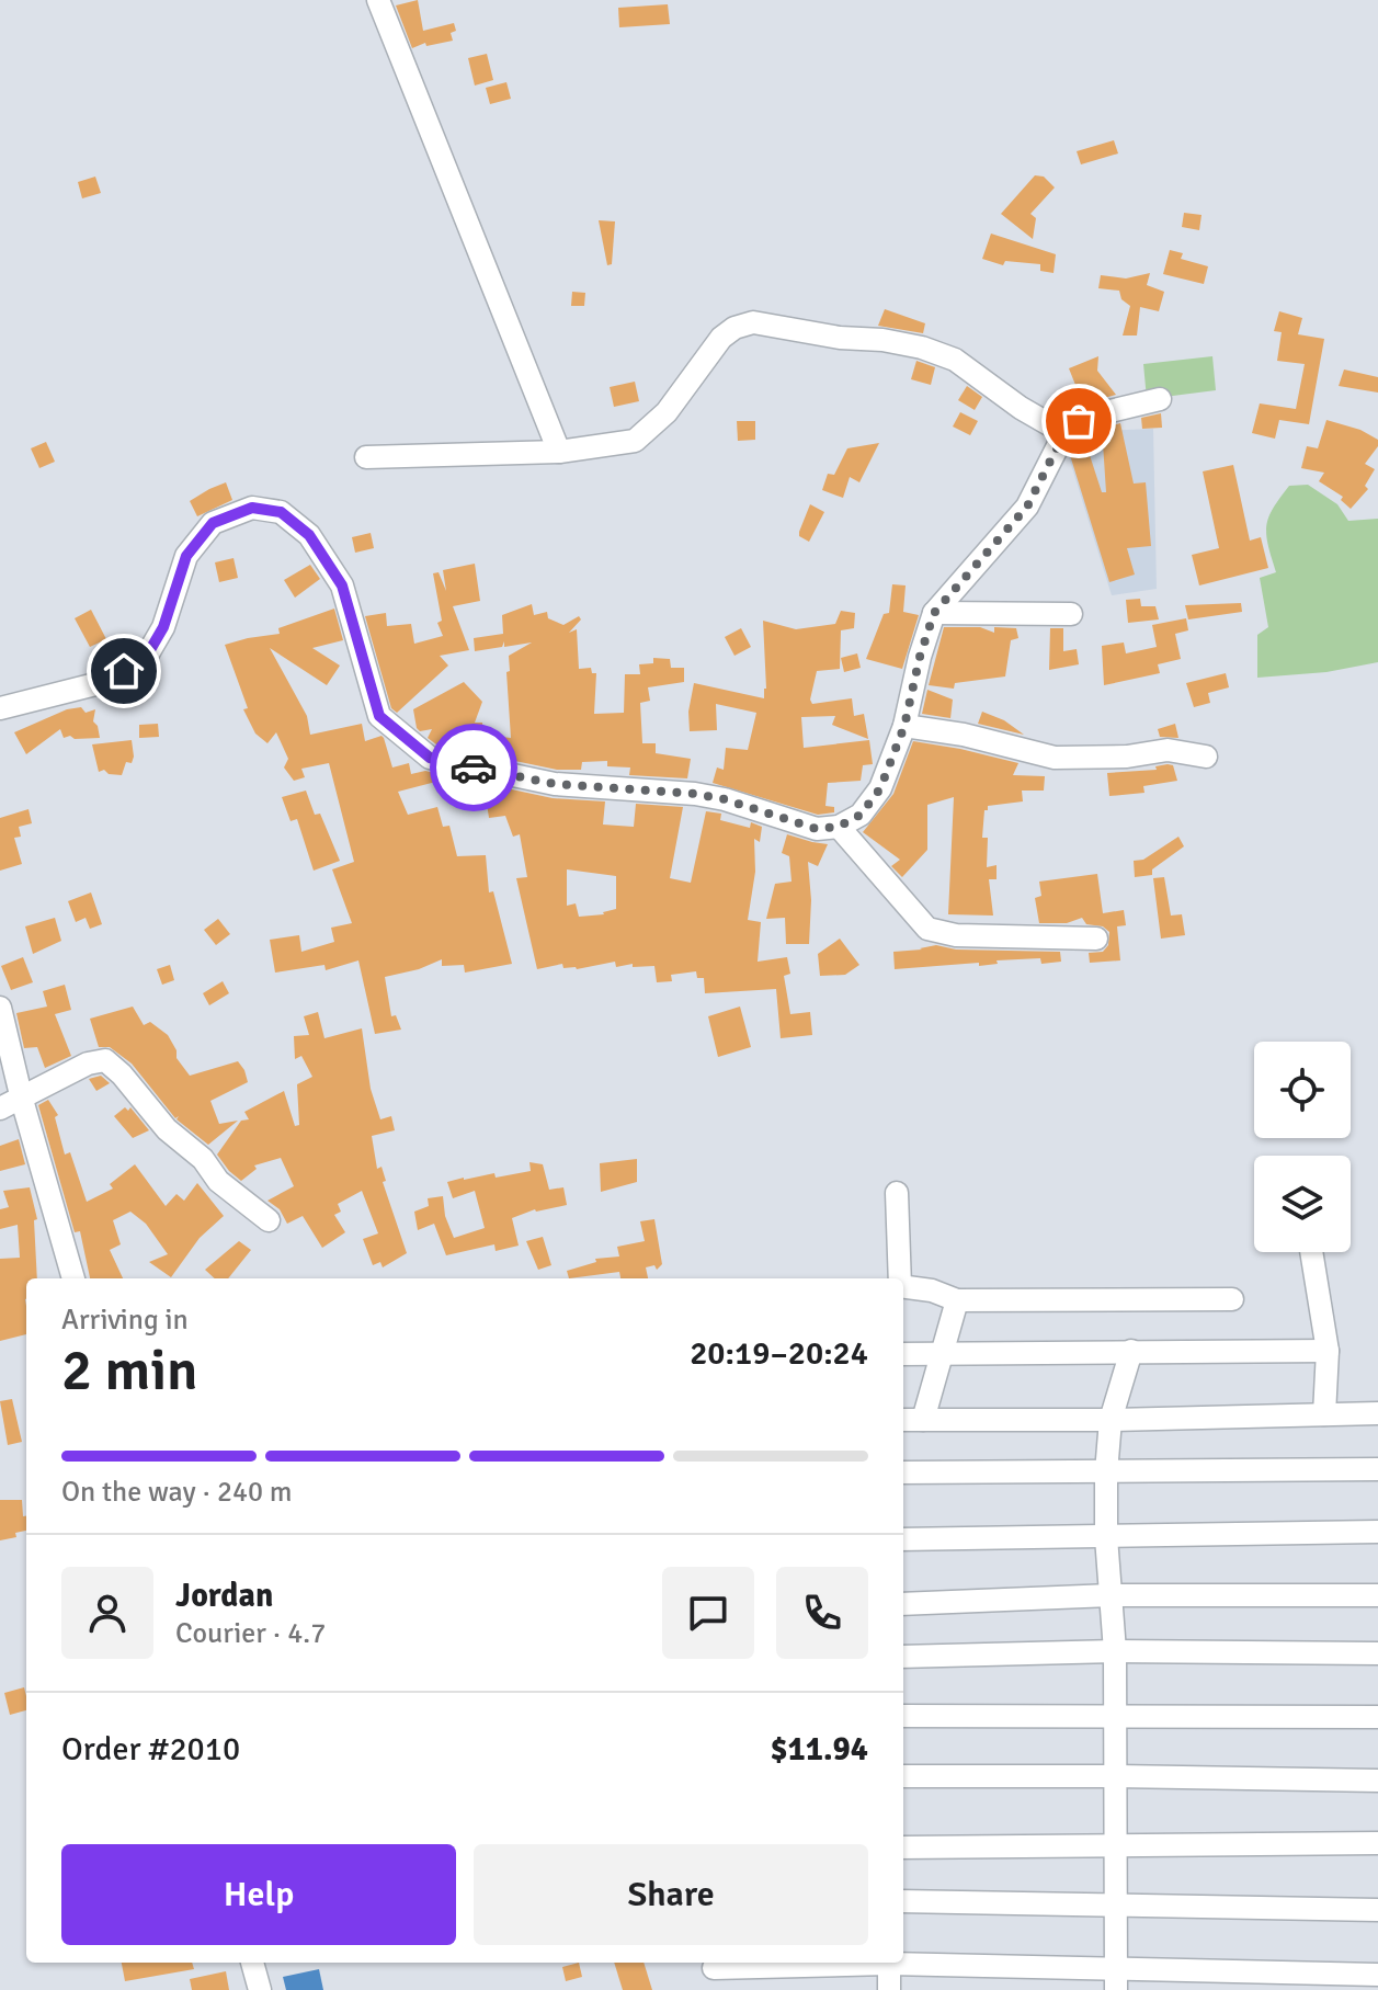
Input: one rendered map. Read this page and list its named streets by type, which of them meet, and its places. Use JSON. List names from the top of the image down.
{
  "page": {
    "heading": ["2 min", "Arriving in", "20:19–20:24"],
    "panel": [
      "Jordan",
      "Courier · 4.7",
      "Order #2010",
      "$11.94"
    ],
    "bar": "On the way · 240 m",
    "buttons": ["Help", "Share"]
  }
}
